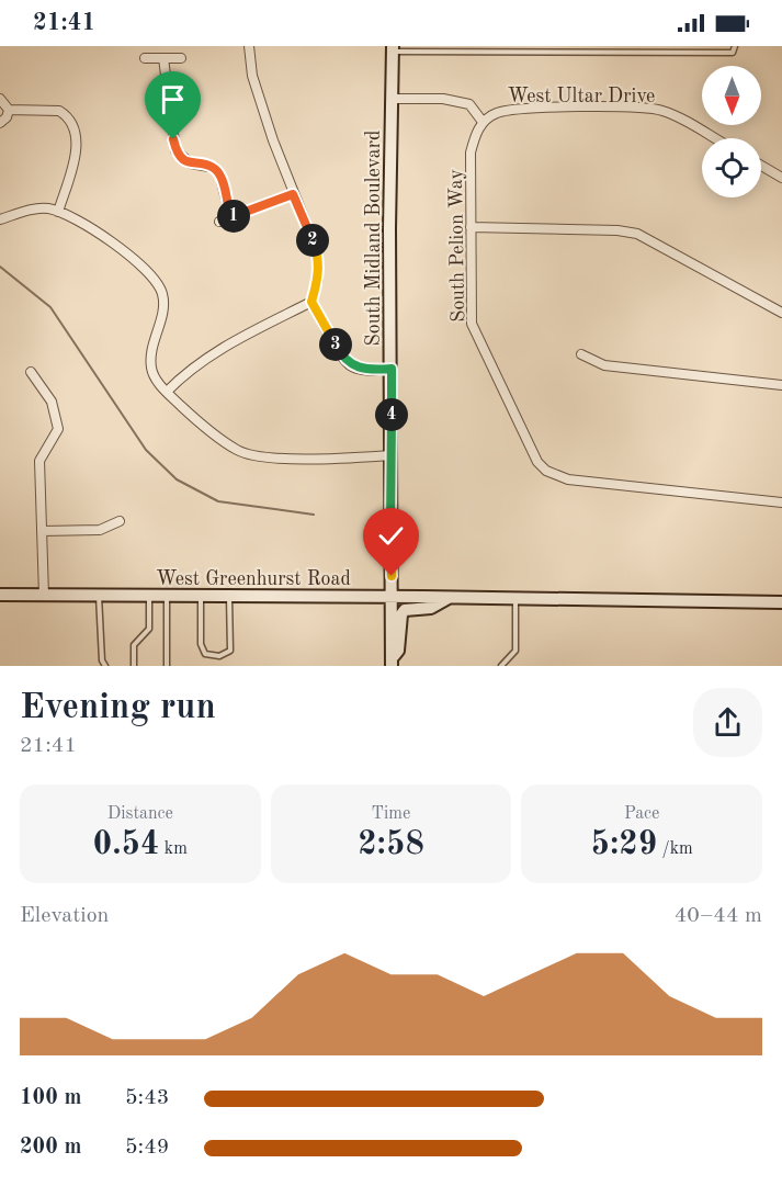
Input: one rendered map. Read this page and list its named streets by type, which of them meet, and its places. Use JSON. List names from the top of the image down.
{
  "streets": {
    "main road": ["South Midland Boulevard", "West Greenhurst Road"],
    "street": ["West Ultar Drive", "South Pelion Way"]
  },
  "crossings": [
    ["West Ultar Drive", "South Midland Boulevard"],
    ["West Ultar Drive", "South Pelion Way"],
    ["South Midland Boulevard", "West Greenhurst Road"]
  ],
  "north": "bottom",
  "page": {
    "status": "21:41",
    "pins": [
      "1",
      "2",
      "3",
      "4"
    ],
    "heading": ["Evening run", "21:41"],
    "stats": [
      ["Distance", "0.54 km"],
      ["Time", "2:58"],
      ["Pace", "5:29 /km"]
    ],
    "chart": ["Elevation", "40–44 m"],
    "list": [
      {
        "name": "100 m",
        "note": "5:43"
      },
      {
        "name": "200 m",
        "note": "5:49"
      }
    ]
  }
}
